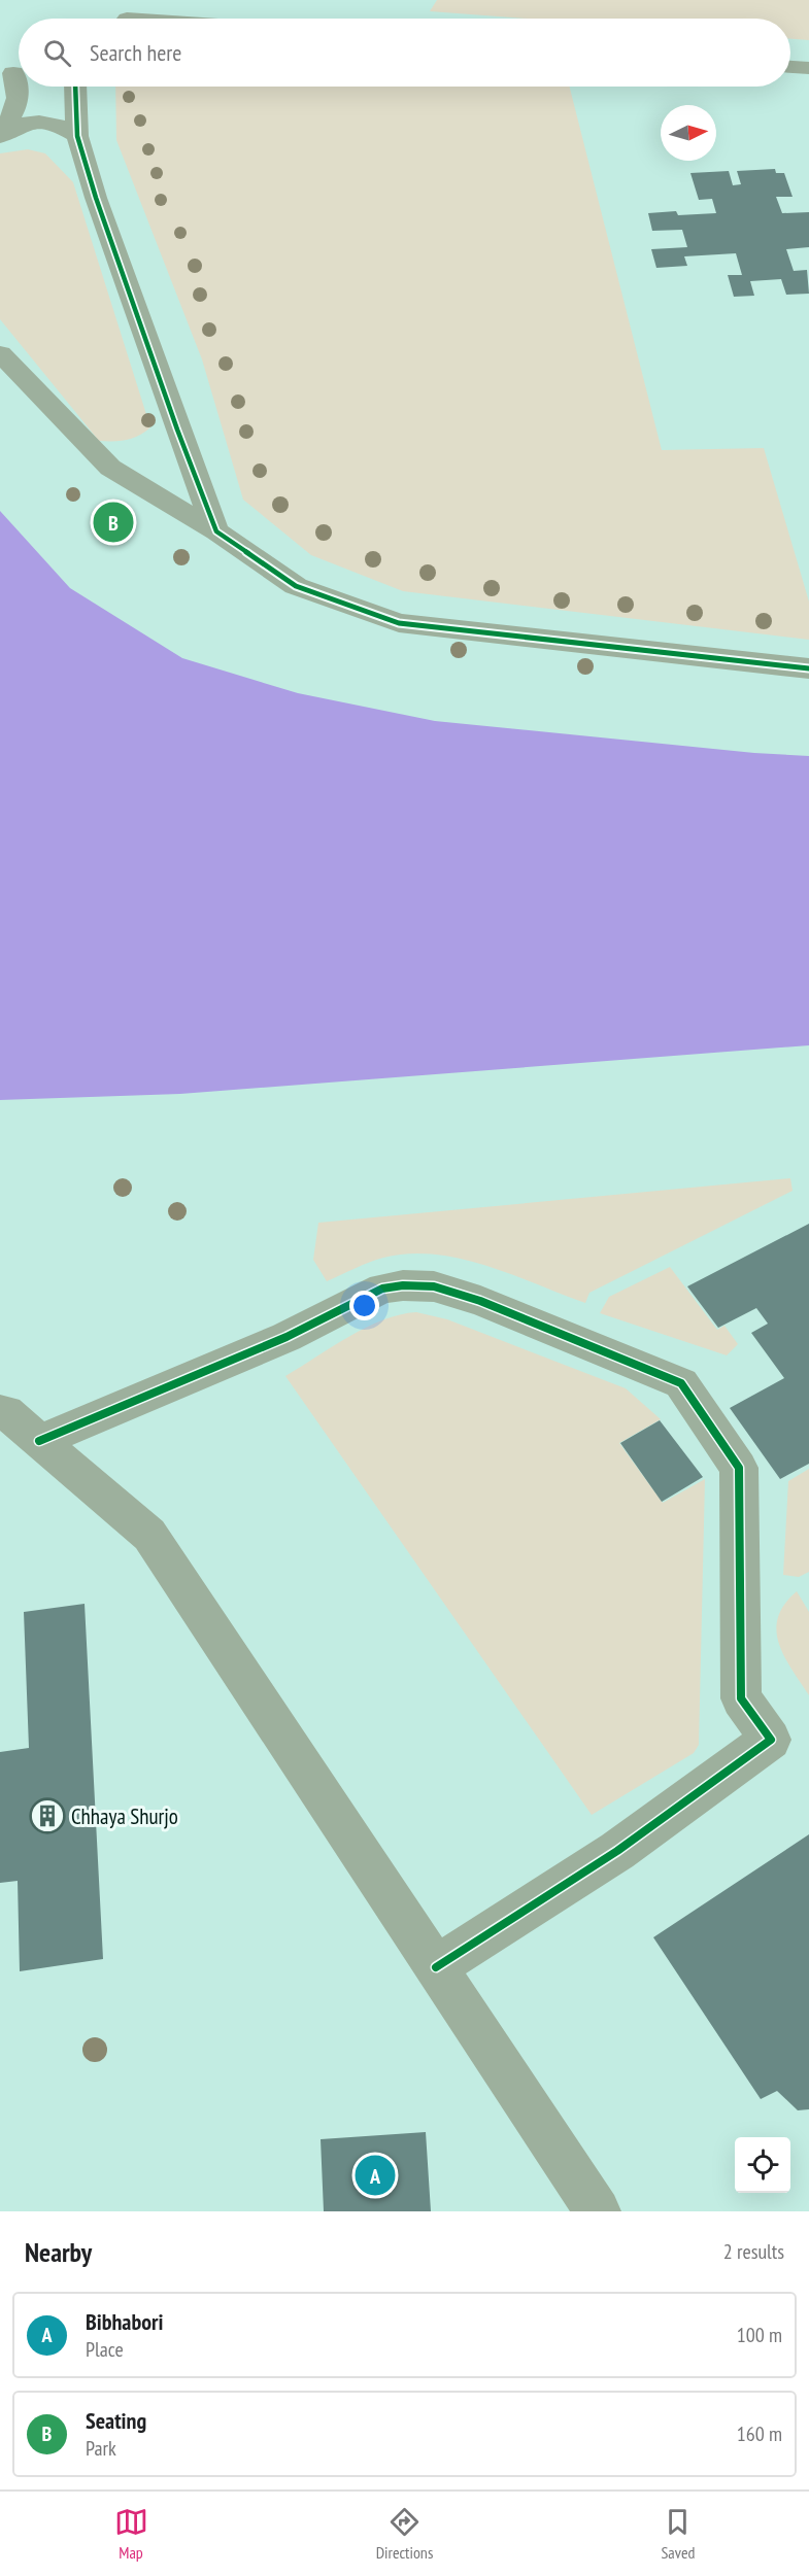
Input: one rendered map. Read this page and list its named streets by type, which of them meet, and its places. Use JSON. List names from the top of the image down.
{
  "places": {
    "building": ["Chhaya Shurjo"]
  },
  "north": "right",
  "page": {
    "search": "Search here",
    "pins": ["B", "A"],
    "heading": ["Nearby", "2 results"],
    "list": [
      {
        "mark": "A",
        "name": "Bibhabori",
        "note": "Place",
        "value": "100 m"
      },
      {
        "mark": "B",
        "name": "Seating",
        "note": "Park",
        "value": "160 m"
      }
    ],
    "nav": ["Map", "Directions", "Saved"]
  }
}
